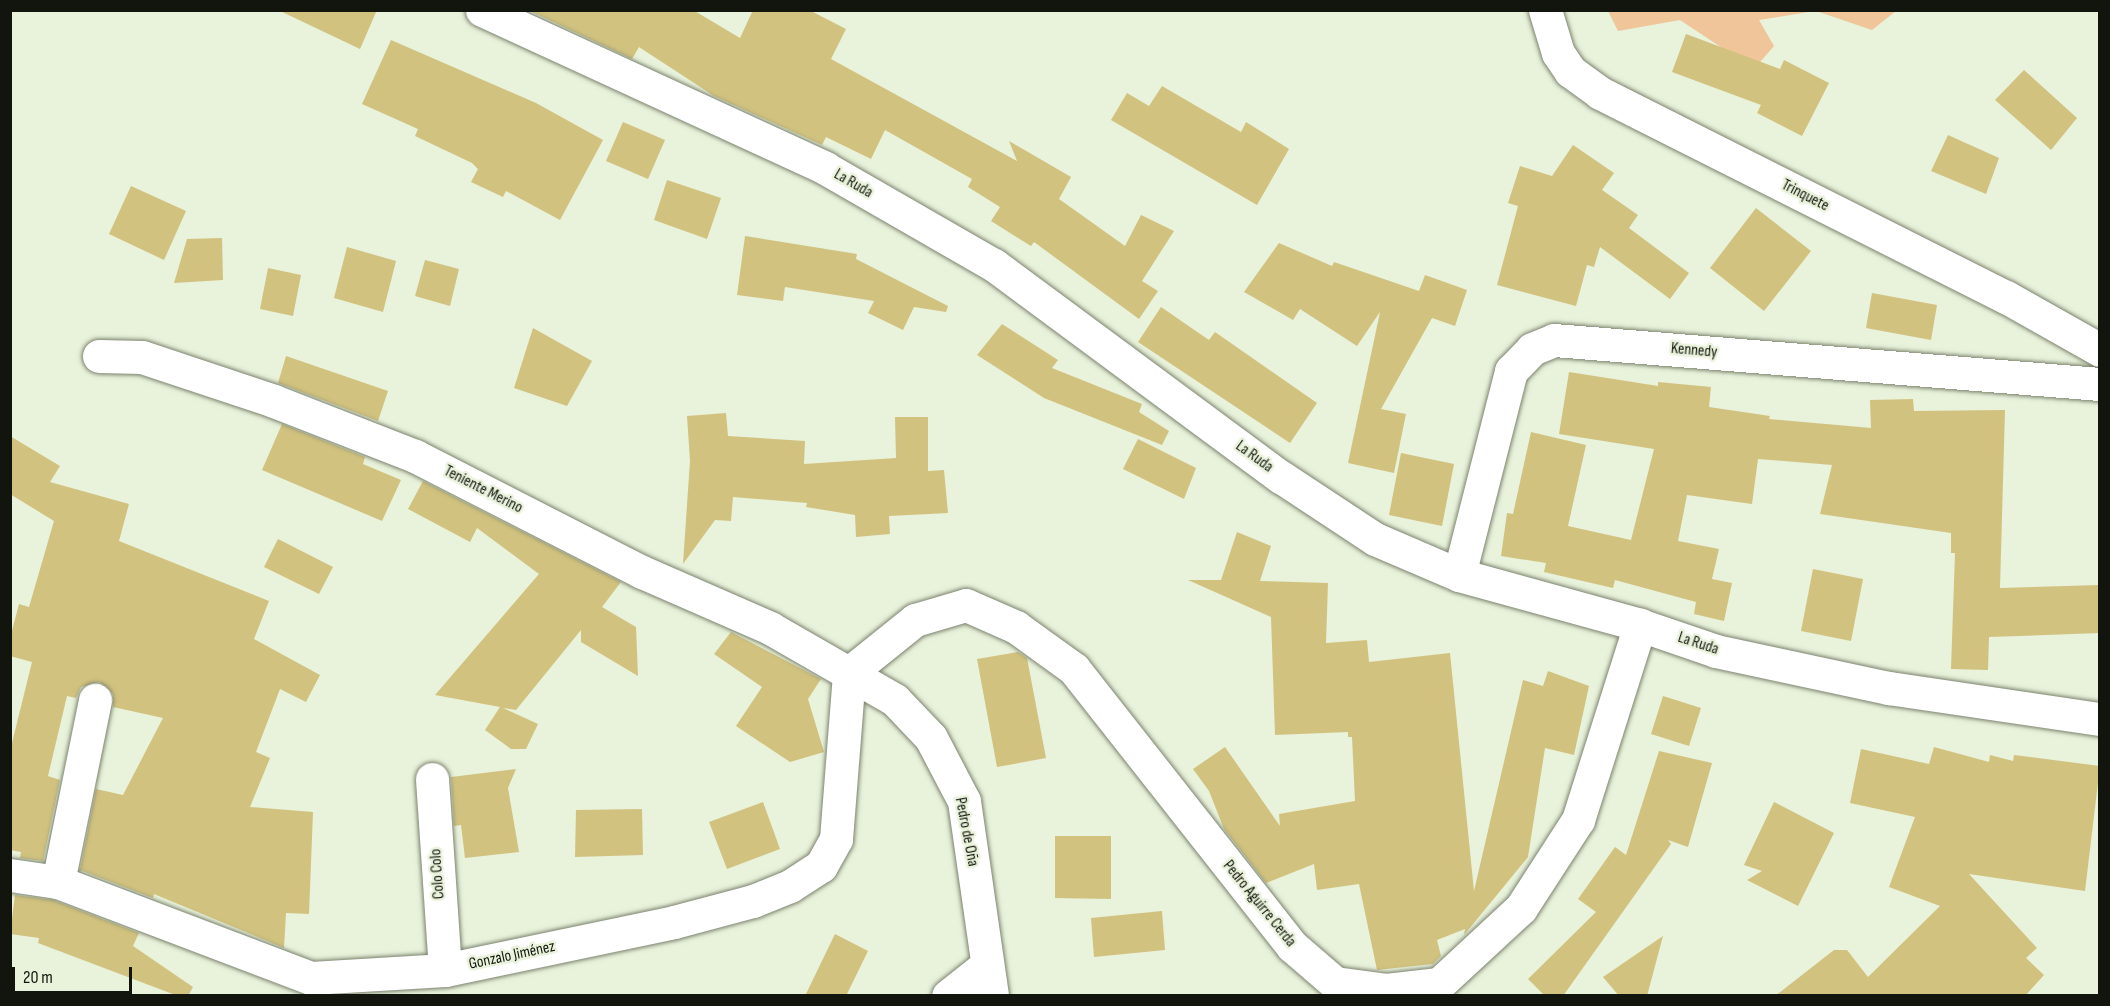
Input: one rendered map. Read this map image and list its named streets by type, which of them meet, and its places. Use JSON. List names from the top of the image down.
{
  "streets": {
    "street": [
      "La Ruda",
      "Trinquete",
      "Kennedy",
      "Teniente Merino",
      "Pedro de Oña",
      "Colo Colo",
      "Pedro Aguirre Cerda",
      "Gonzalo Jiménez"
    ]
  },
  "crossings": [
    ["La Ruda", "Kennedy"],
    ["La Ruda", "Pedro Aguirre Cerda"],
    ["Teniente Merino", "Pedro de Oña"],
    ["Teniente Merino", "Pedro Aguirre Cerda"],
    ["Teniente Merino", "Gonzalo Jiménez"],
    ["Pedro de Oña", "Pedro Aguirre Cerda"],
    ["Pedro de Oña", "Gonzalo Jiménez"],
    ["Colo Colo", "Gonzalo Jiménez"],
    ["Pedro Aguirre Cerda", "Gonzalo Jiménez"]
  ],
  "scale_bar": "20 m"
}
